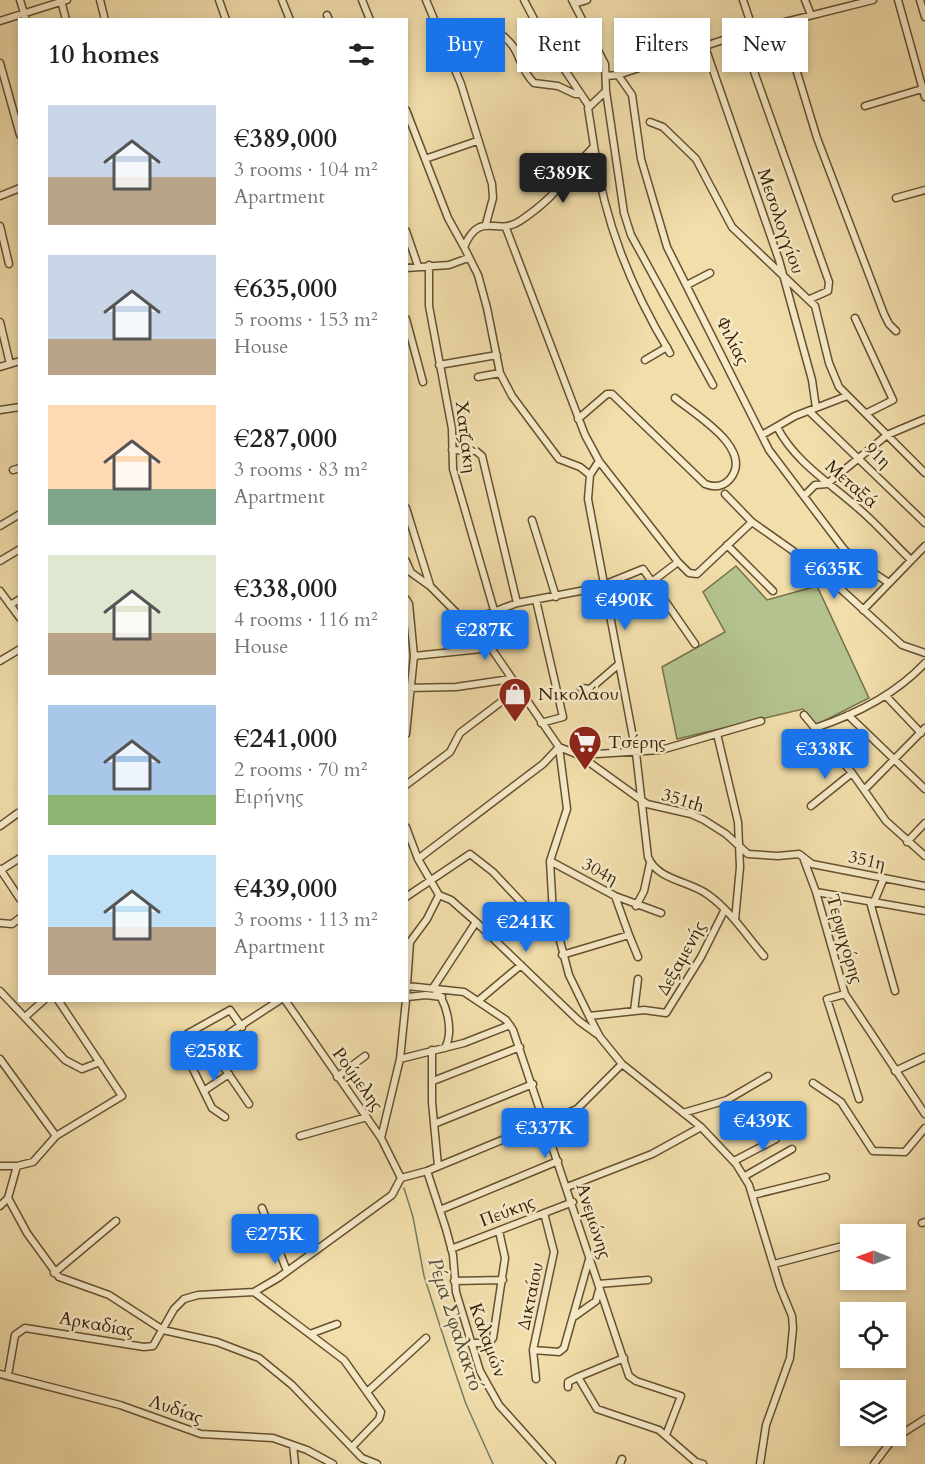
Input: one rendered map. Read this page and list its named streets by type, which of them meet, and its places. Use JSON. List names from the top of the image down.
{
  "streets": {
    "street": [
      "Μεσολογγίου",
      "Φιλίας",
      "Χατζάκη",
      "91η",
      "Μεταξά",
      "351th",
      "351η",
      "304η",
      "Τερψιχόρης",
      "Δεξαμενής",
      "Ρούμελης",
      "Πεύκης",
      "Ανεμώνης",
      "Δικταίου",
      "Αρκαδίας",
      "Καλαμών",
      "Λυδίας"
    ]
  },
  "crossings": [
    ["351th", "351η"],
    ["351th", "Τερψιχόρης"],
    ["351η", "Τερψιχόρης"],
    ["Ρούμελης", "Αρκαδίας"],
    ["Πεύκης", "Ανεμώνης"],
    ["Πεύκης", "Δικταίου"],
    ["Πεύκης", "Καλαμών"],
    ["Αρκαδίας", "Λυδίας"]
  ],
  "water": ["Ρέμα Σφαλακτό"],
  "places": {
    "shop": ["Νικολάου"],
    "supermarket": ["Τσέρης"]
  },
  "north": "left",
  "page": {
    "chip": [
      "Buy",
      "Rent",
      "Filters",
      "New"
    ],
    "heading": "10 homes",
    "list": [
      {
        "name": "€389,000",
        "note": "3 rooms · 104 m² · Apartment"
      },
      {
        "name": "€635,000",
        "note": "5 rooms · 153 m² · House"
      },
      {
        "name": "€287,000",
        "note": "3 rooms · 83 m² · Apartment"
      },
      {
        "name": "€338,000",
        "note": "4 rooms · 116 m² · House"
      },
      {
        "name": "€241,000",
        "note": "2 rooms · 70 m² · Ειρήνης"
      },
      {
        "name": "€439,000",
        "note": "3 rooms · 113 m² · Apartment"
      }
    ],
    "price": [
      "€389K",
      "€635K",
      "€490K",
      "€287K",
      "€338K",
      "€241K",
      "€258K",
      "€439K",
      "€337K",
      "€275K"
    ]
  }
}
